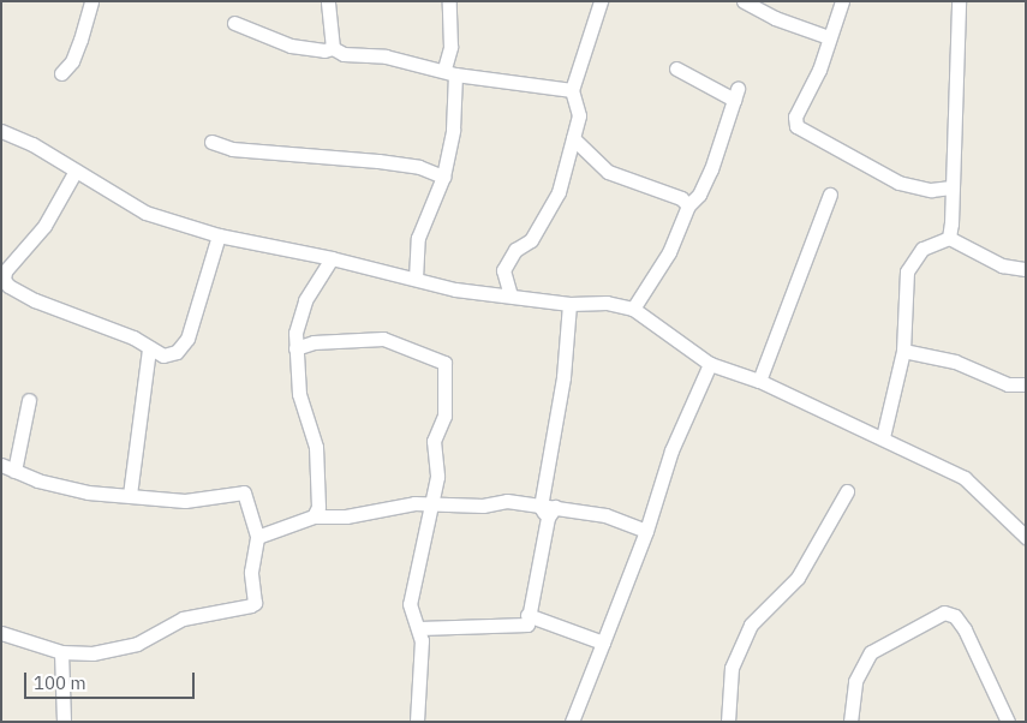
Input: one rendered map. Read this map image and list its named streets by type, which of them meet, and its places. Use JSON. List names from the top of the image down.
{
  "scale_bar": "100 m"
}
